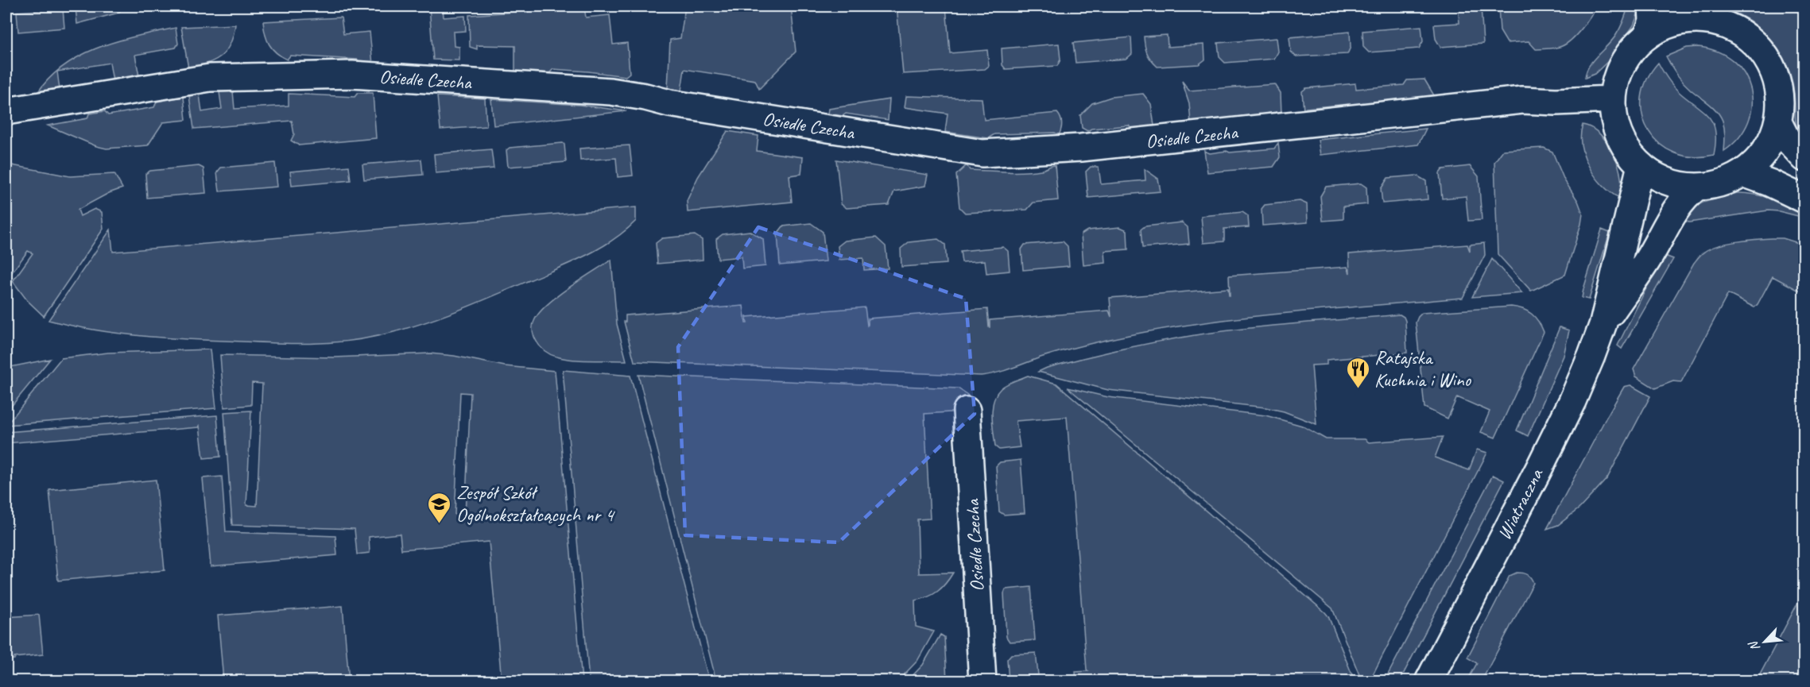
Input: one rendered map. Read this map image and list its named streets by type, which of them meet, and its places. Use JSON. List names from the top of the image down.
{
  "streets": {
    "street": ["Osiedle Czecha", "Wiatraczna"]
  },
  "crossings": [
    ["Osiedle Czecha", "Wiatraczna"]
  ],
  "places": {
    "restaurant": ["Ratajska Kuchnia i Wino"],
    "school or university": ["Zespół Szkół Ogólnokształcących nr 4"]
  },
  "north": "bottom left"
}
